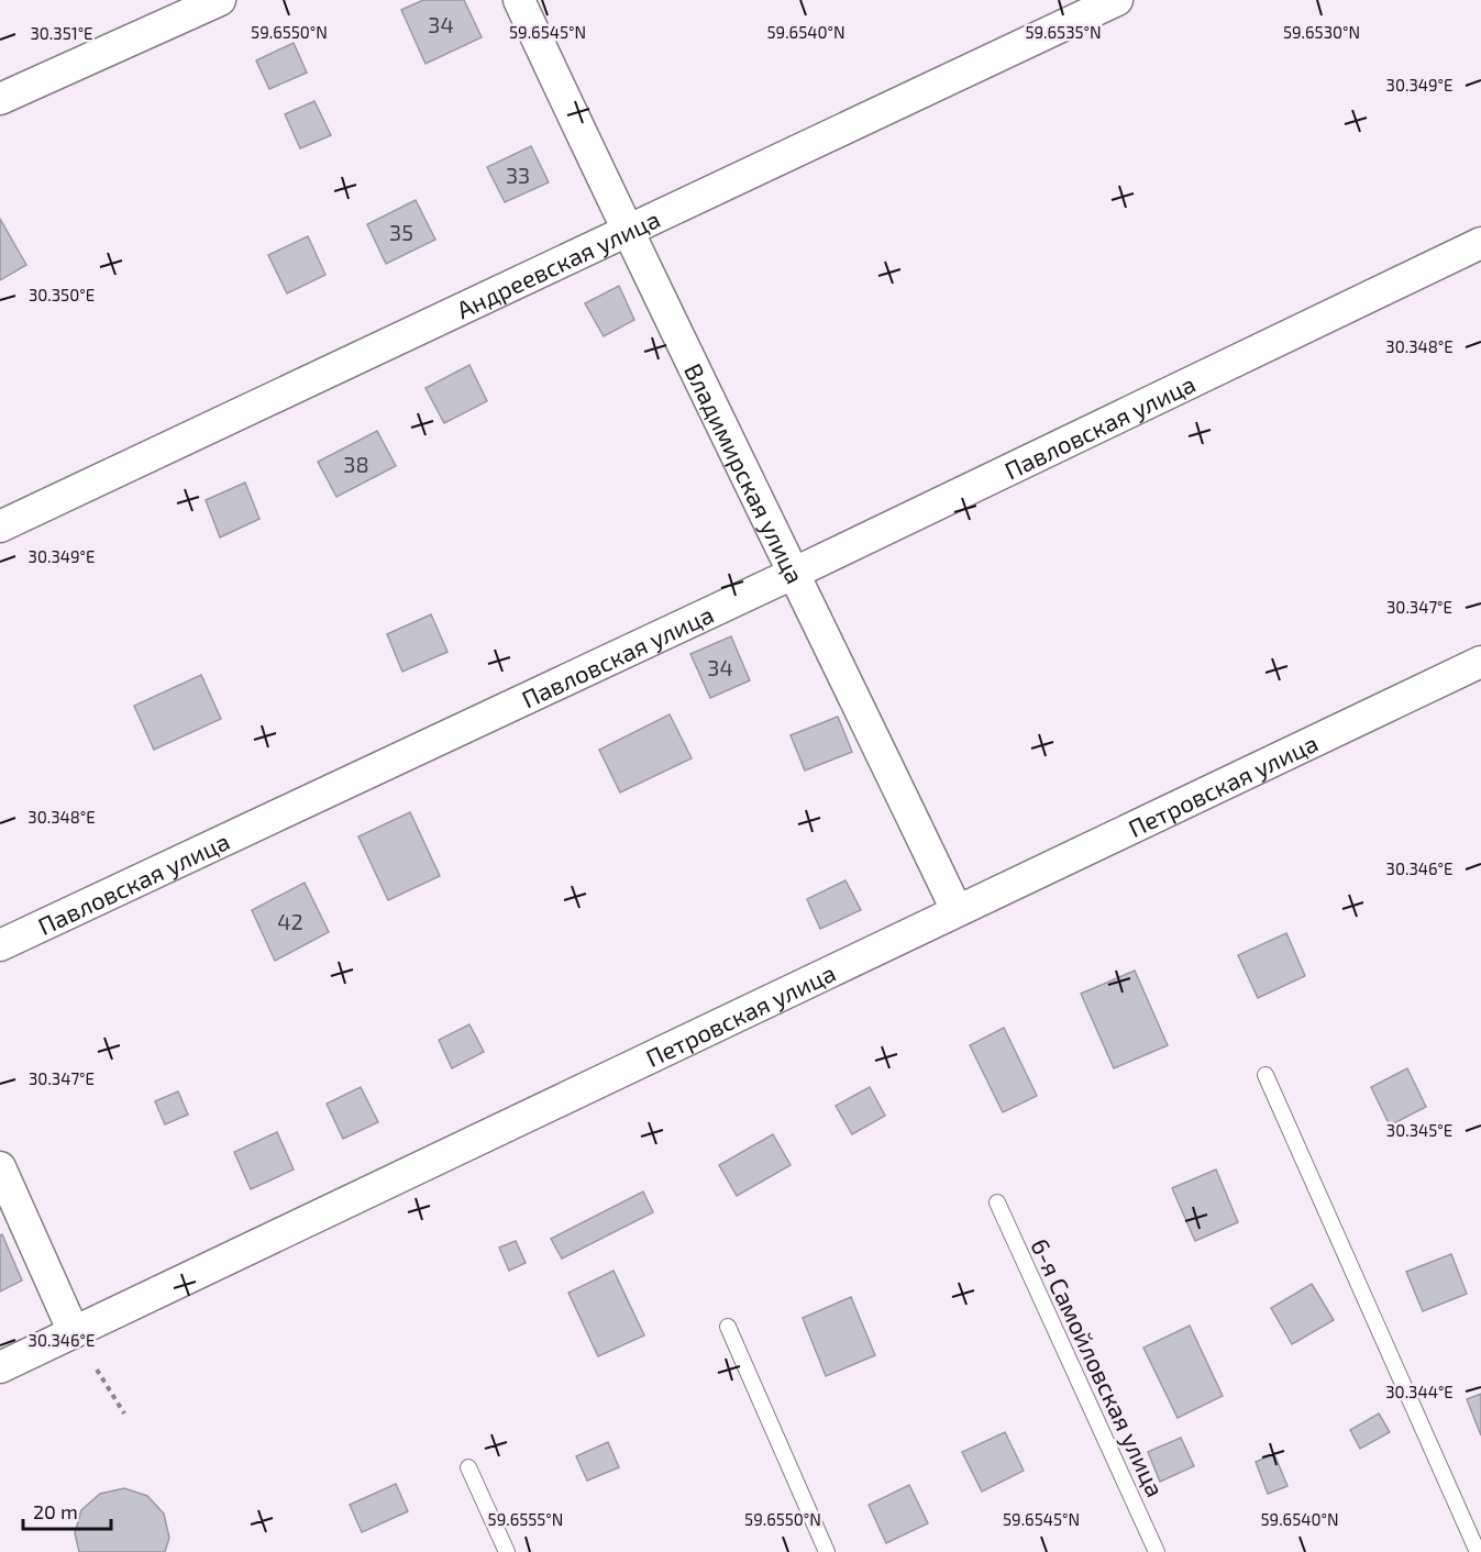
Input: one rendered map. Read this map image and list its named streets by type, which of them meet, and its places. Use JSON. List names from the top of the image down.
{
  "streets": {
    "street": [
      "Андреевская улица",
      "Павловская улица",
      "Владимирская улица",
      "Петровская улица"
    ],
    "lane": ["6-я Самойловская улица"]
  },
  "crossings": [
    ["Андреевская улица", "Владимирская улица"],
    ["Павловская улица", "Владимирская улица"],
    ["Владимирская улица", "Петровская улица"]
  ],
  "house_numbers": [
    "34",
    "33",
    "35",
    "38",
    "34",
    "42"
  ],
  "scale_bar": "20 m",
  "coordinates": [
    "59.6550°N",
    "59.6545°N",
    "59.6540°N",
    "59.6535°N",
    "59.6530°N",
    "30.351°E",
    "30.349°E",
    "30.350°E",
    "30.348°E",
    "30.347°E",
    "30.346°E",
    "30.345°E",
    "30.344°E",
    "59.6555°N"
  ]
}
